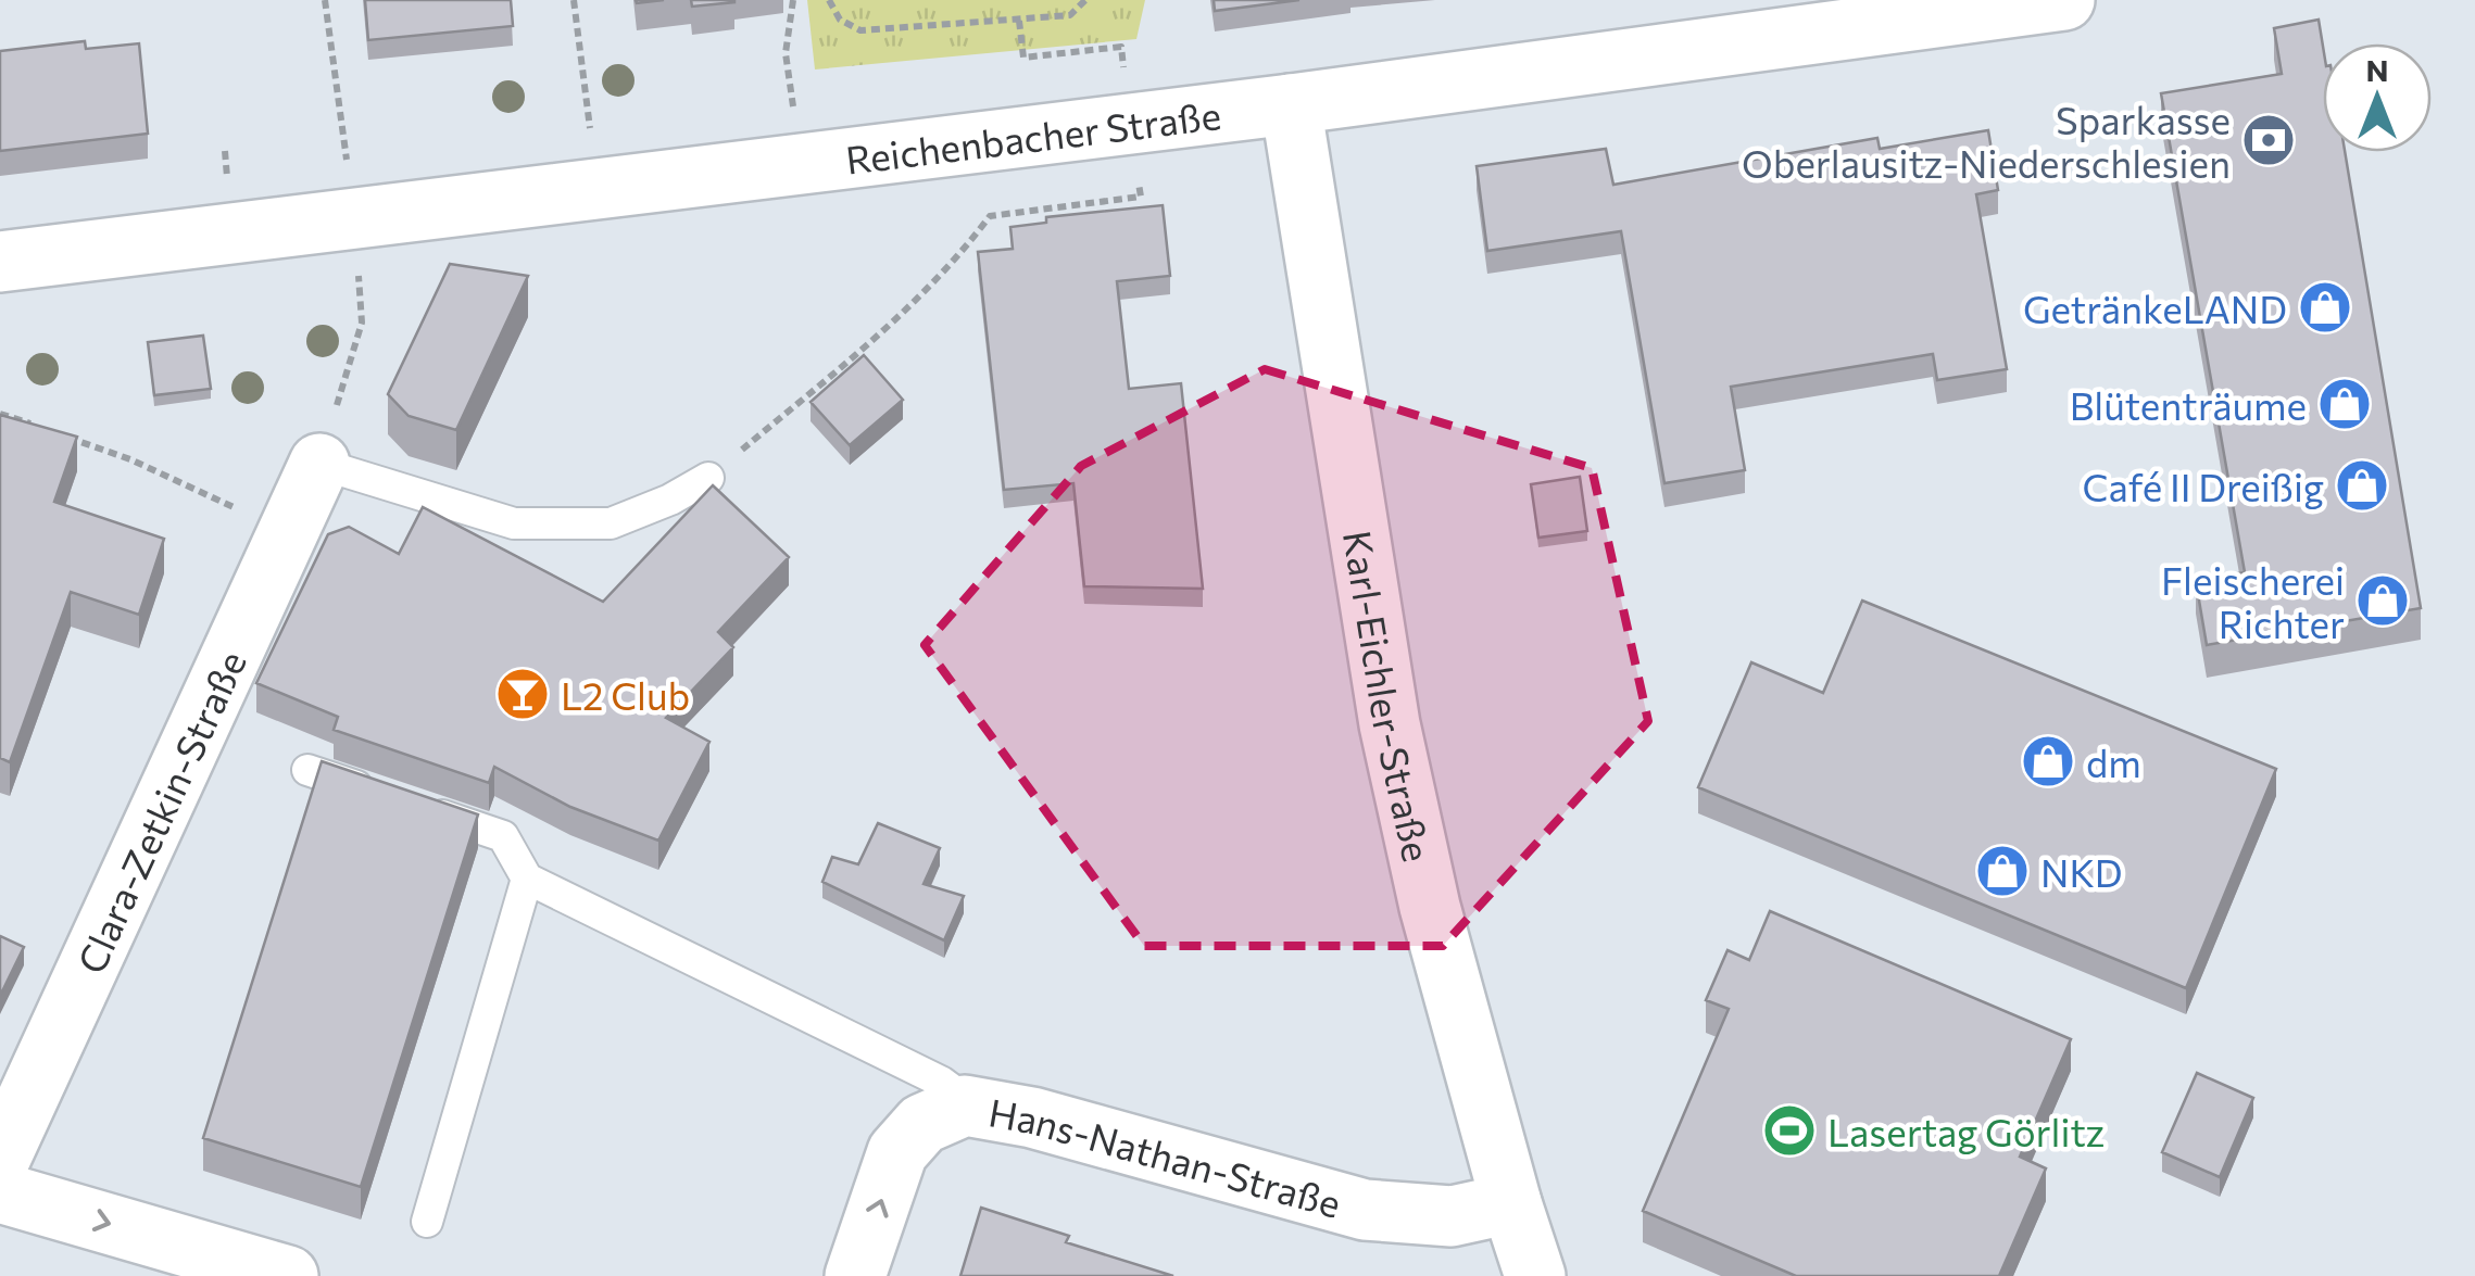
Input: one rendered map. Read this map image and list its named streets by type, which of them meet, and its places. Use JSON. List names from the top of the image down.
{
  "streets": {
    "street": [
      "Reichenbacher Straße",
      "Karl-Eichler-Straße",
      "Clara-Zetkin-Straße",
      "Hans-Nathan-Straße"
    ]
  },
  "crossings": [
    ["Reichenbacher Straße", "Karl-Eichler-Straße"],
    ["Karl-Eichler-Straße", "Hans-Nathan-Straße"]
  ],
  "places": {
    "bank": ["Sparkasse Oberlausitz-Niederschlesien"],
    "shop": [
      "GetränkeLAND",
      "Blütenträume",
      "Café II Dreißig",
      "Fleischerei Richter",
      "dm",
      "NKD"
    ],
    "bar": ["L2 Club"],
    "sports": ["Lasertag Görlitz"]
  },
  "north": "top"
}
